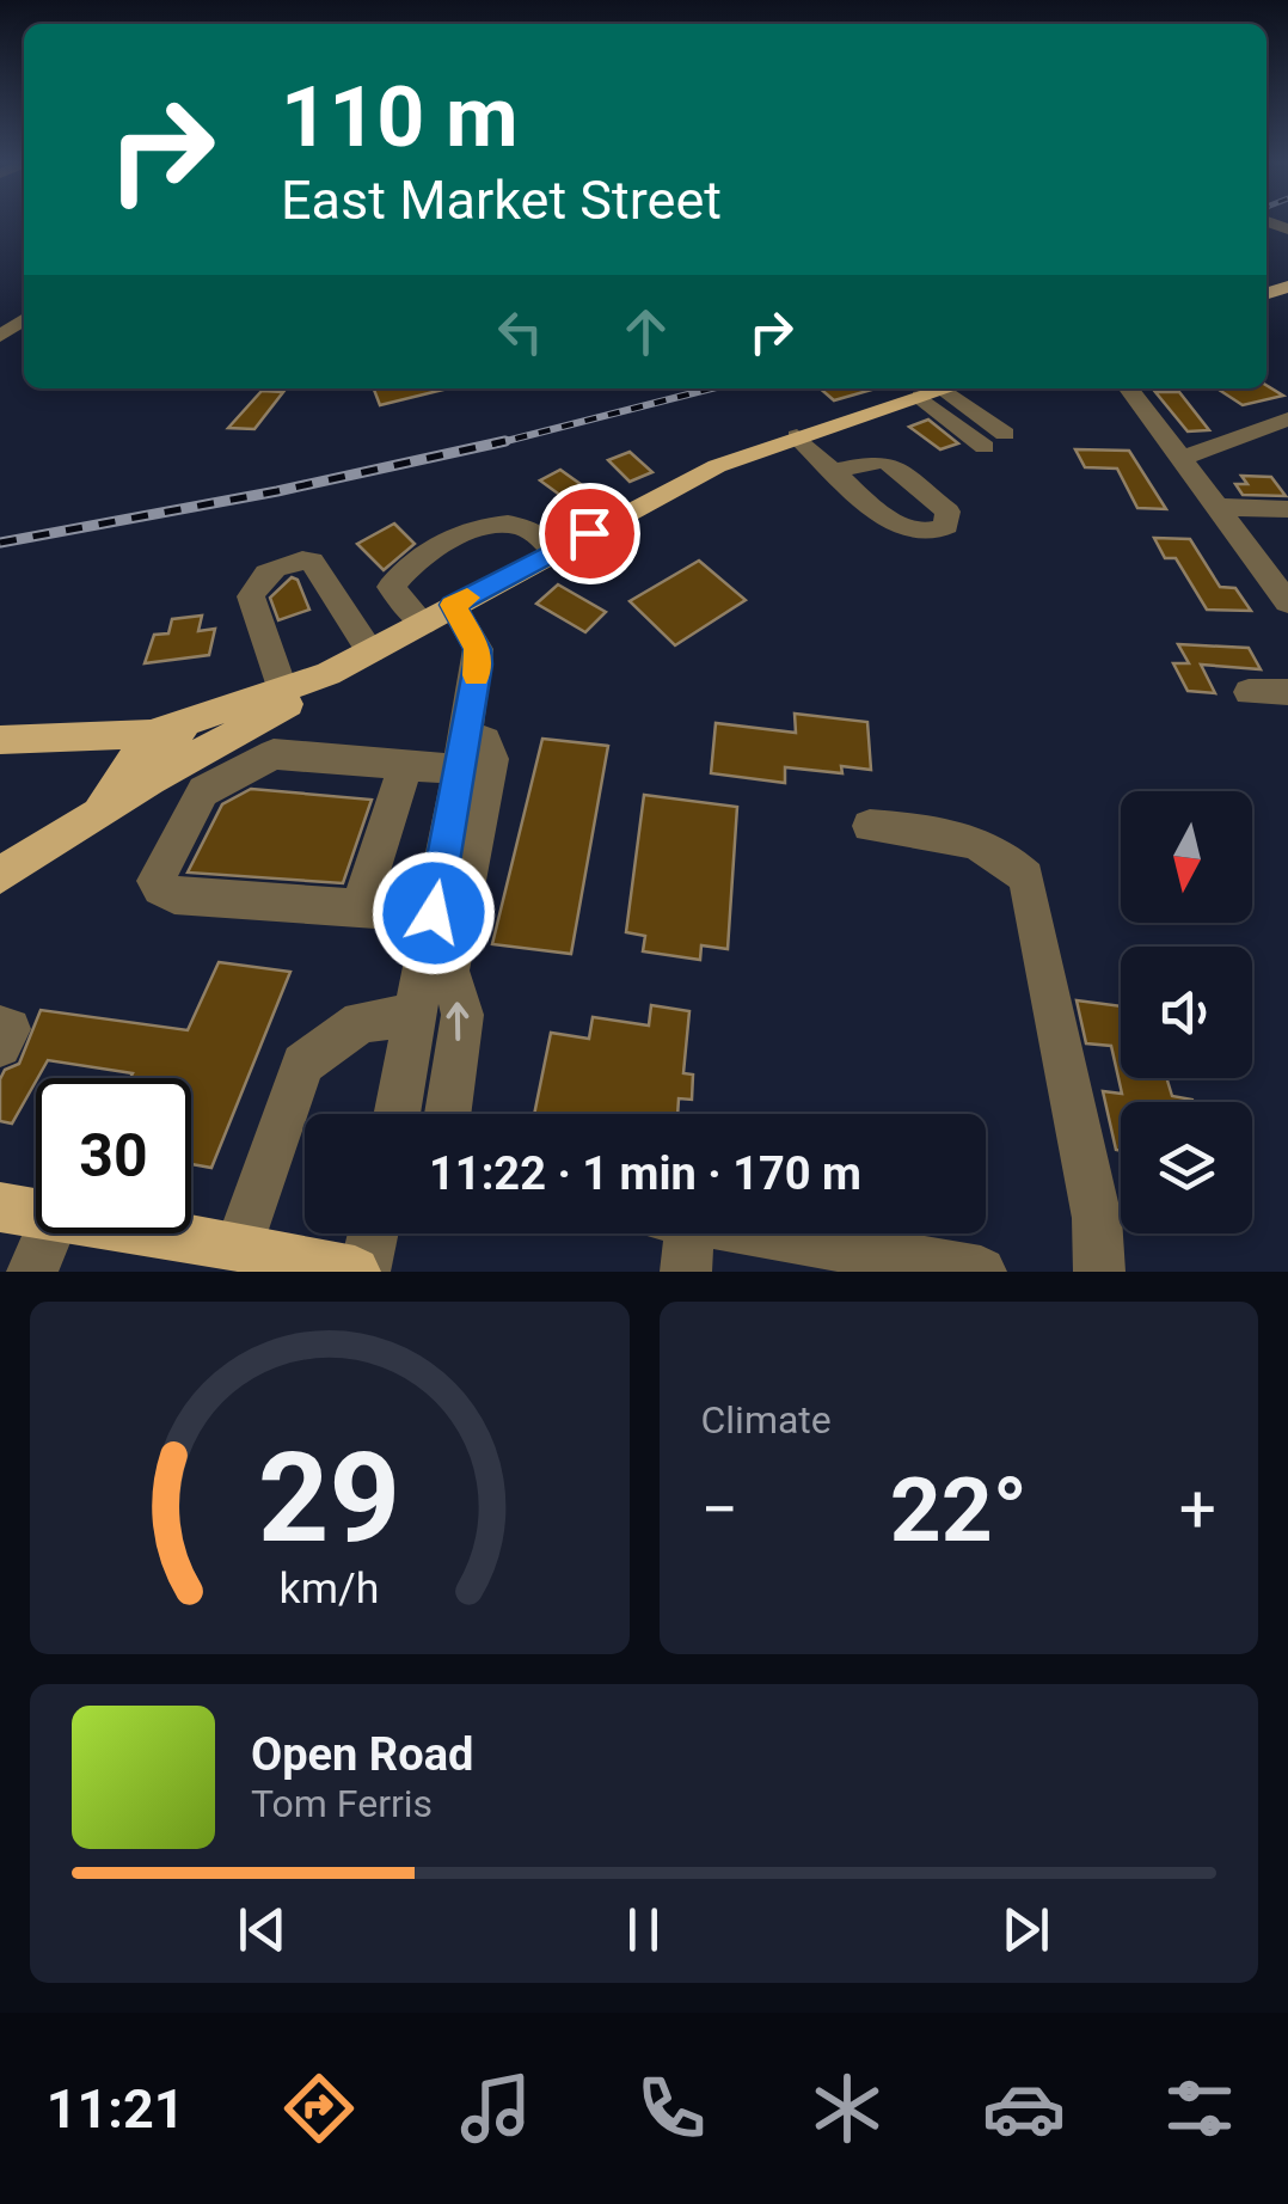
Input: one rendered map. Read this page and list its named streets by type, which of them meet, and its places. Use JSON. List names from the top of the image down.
{
  "north": "bottom",
  "page": {
    "turn": ["110 m", "East Market Street"],
    "limit": "30",
    "trip": "11:22 · 1 min · 170 m",
    "tile": "Climate",
    "heat": ["−", "22°", "+"],
    "song": ["Open Road", "Tom Ferris"],
    "tabs": "11:21",
    "gauge": ["29", "km/h"]
  }
}
